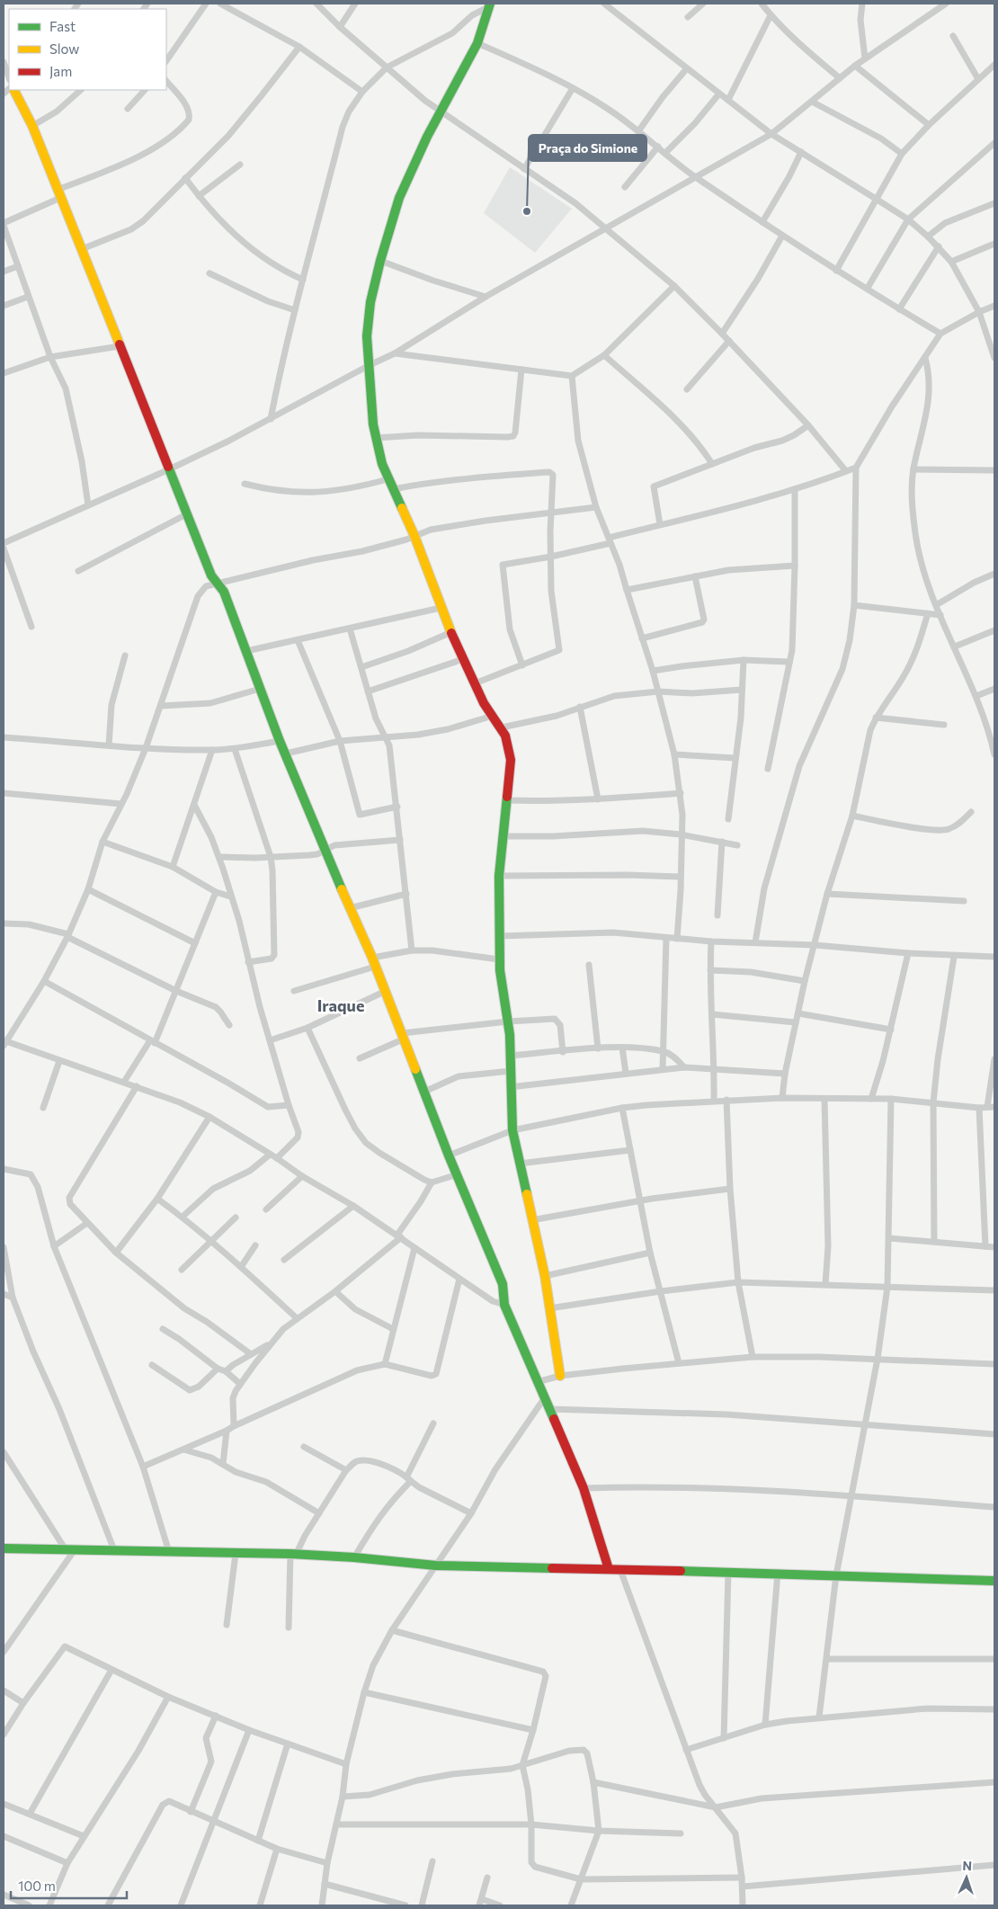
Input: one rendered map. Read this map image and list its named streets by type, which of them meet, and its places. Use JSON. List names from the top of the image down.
{
  "districts": ["Iraque"],
  "places": ["Praça do Simione"],
  "legend": ["Fast", "Slow", "Jam"],
  "scale_bar": "100 m",
  "north": "top"
}
